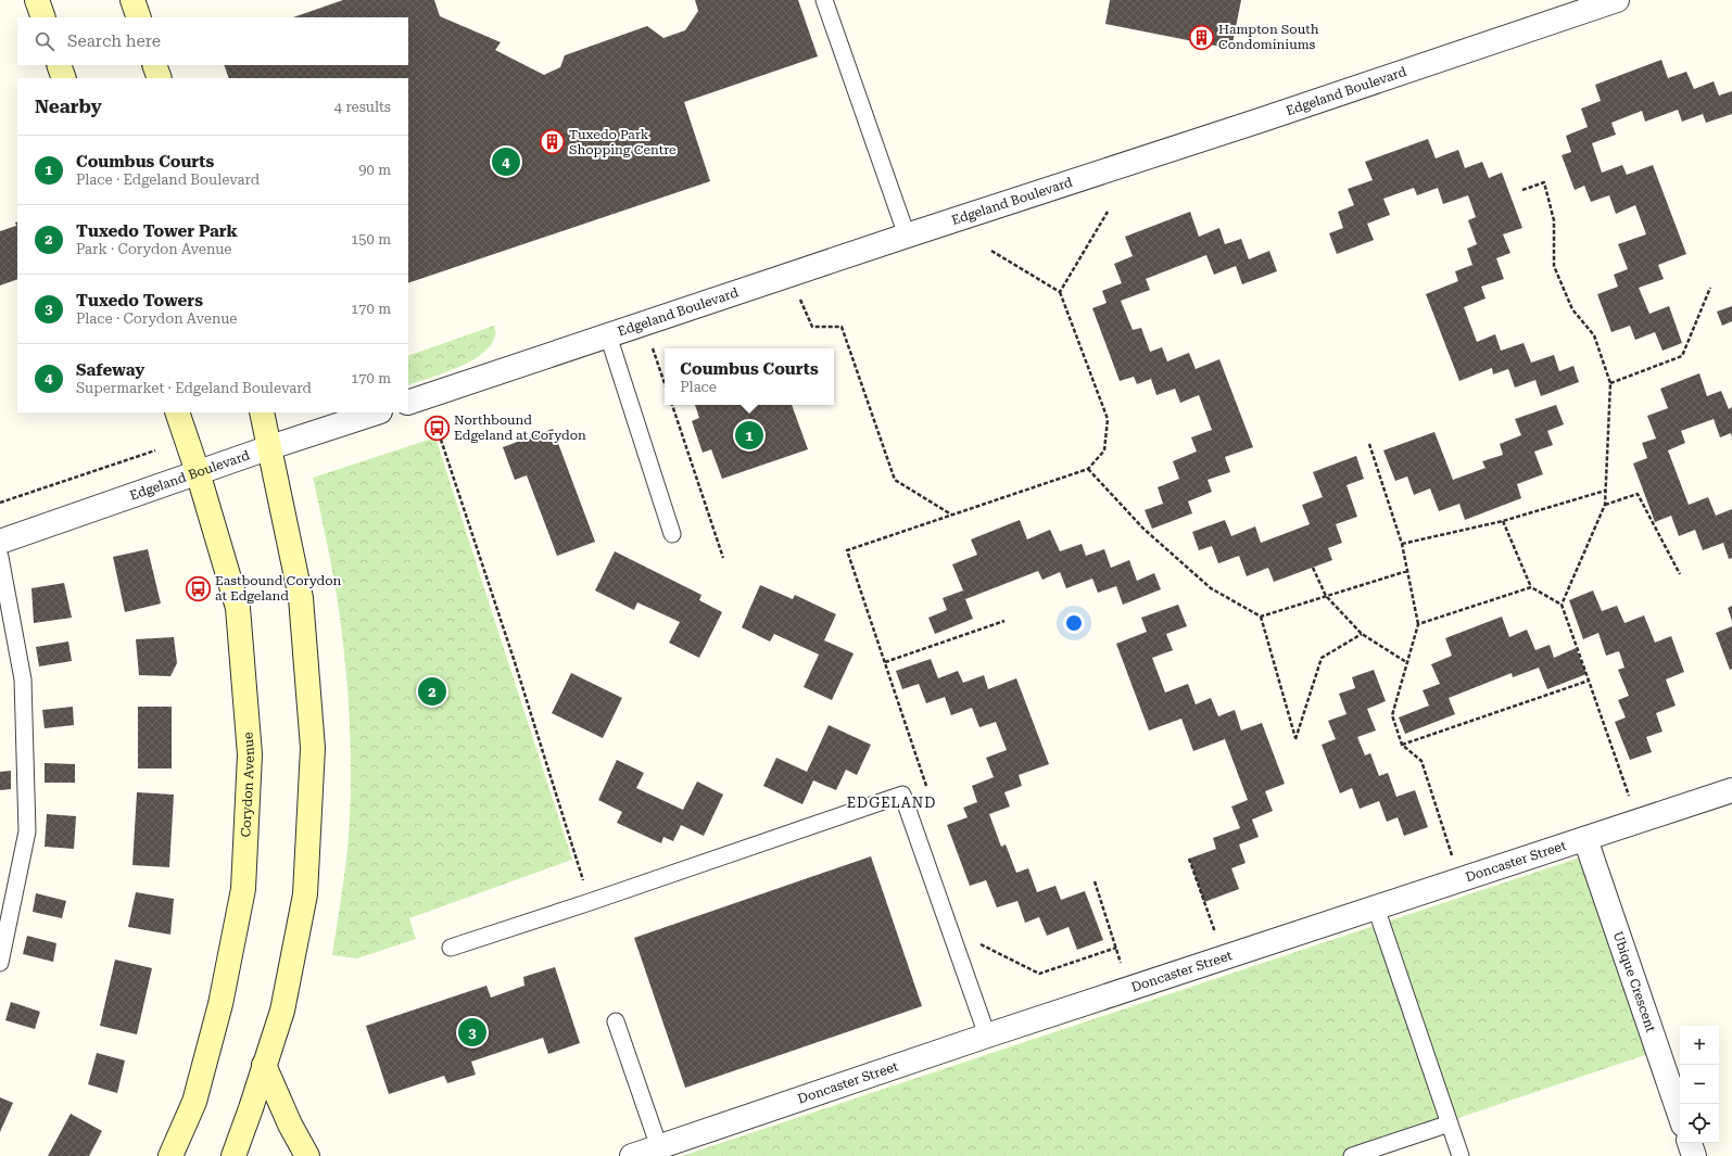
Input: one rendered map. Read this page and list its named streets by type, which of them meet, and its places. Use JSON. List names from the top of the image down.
{
  "streets": {
    "main road": ["Corydon Avenue"],
    "street": ["Edgeland Boulevard", "Doncaster Street", "Ubique Crescent"]
  },
  "crossings": [
    ["Edgeland Boulevard", "Corydon Avenue"],
    ["Doncaster Street", "Ubique Crescent"]
  ],
  "districts": ["EDGELAND"],
  "places": {
    "building": ["Hampton South Condominiums", "Tuxedo Park Shopping Centre"],
    "bus stop": ["Northbound Edgeland at Corydon", "Eastbound Corydon at Edgeland"]
  },
  "page": {
    "search": "Search here",
    "heading": ["Nearby", "4 results"],
    "list": [
      {
        "mark": "1",
        "name": "Coumbus Courts",
        "note": "Place · Edgeland Boulevard",
        "value": "90 m"
      },
      {
        "mark": "2",
        "name": "Tuxedo Tower Park",
        "note": "Park · Corydon Avenue",
        "value": "150 m"
      },
      {
        "mark": "3",
        "name": "Tuxedo Towers",
        "note": "Place · Corydon Avenue",
        "value": "170 m"
      },
      {
        "mark": "4",
        "name": "Safeway",
        "note": "Supermarket · Edgeland Boulevard",
        "value": "170 m"
      }
    ],
    "pins": [
      "4",
      "1",
      "2",
      "3"
    ],
    "popup": ["Coumbus Courts", "Place"],
    "map_buttons": ["+", "−"]
  }
}
